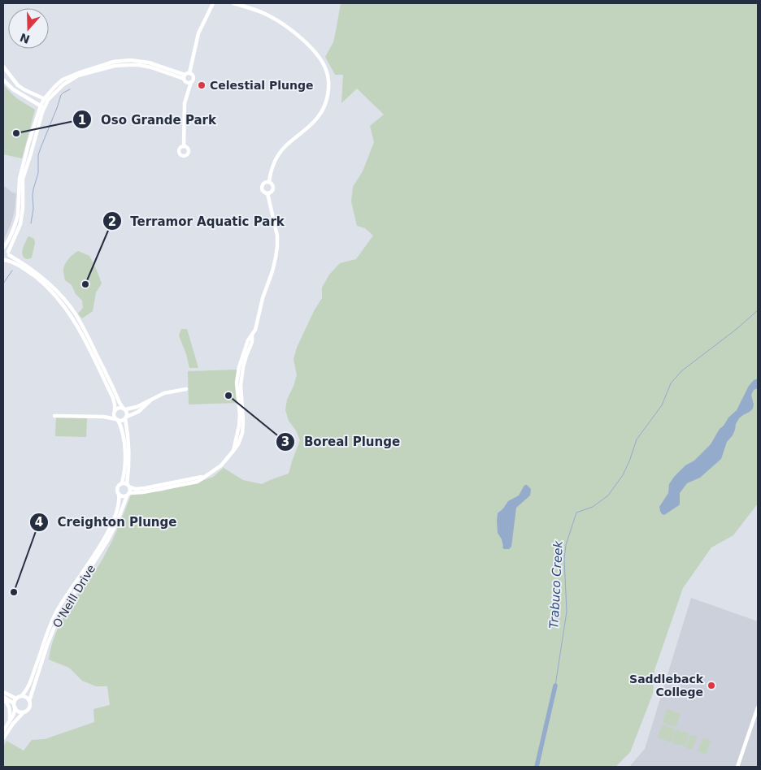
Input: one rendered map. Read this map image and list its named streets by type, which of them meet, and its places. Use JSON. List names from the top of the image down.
{
  "streets": {
    "main road": ["O'Neill Drive"]
  },
  "water": ["Trabuco Creek"],
  "places": [
    "Celestial Plunge",
    "Oso Grande Park",
    "Terramor Aquatic Park",
    "Boreal Plunge",
    "Creighton Plunge",
    "Saddleback College"
  ],
  "north": "bottom"
}
